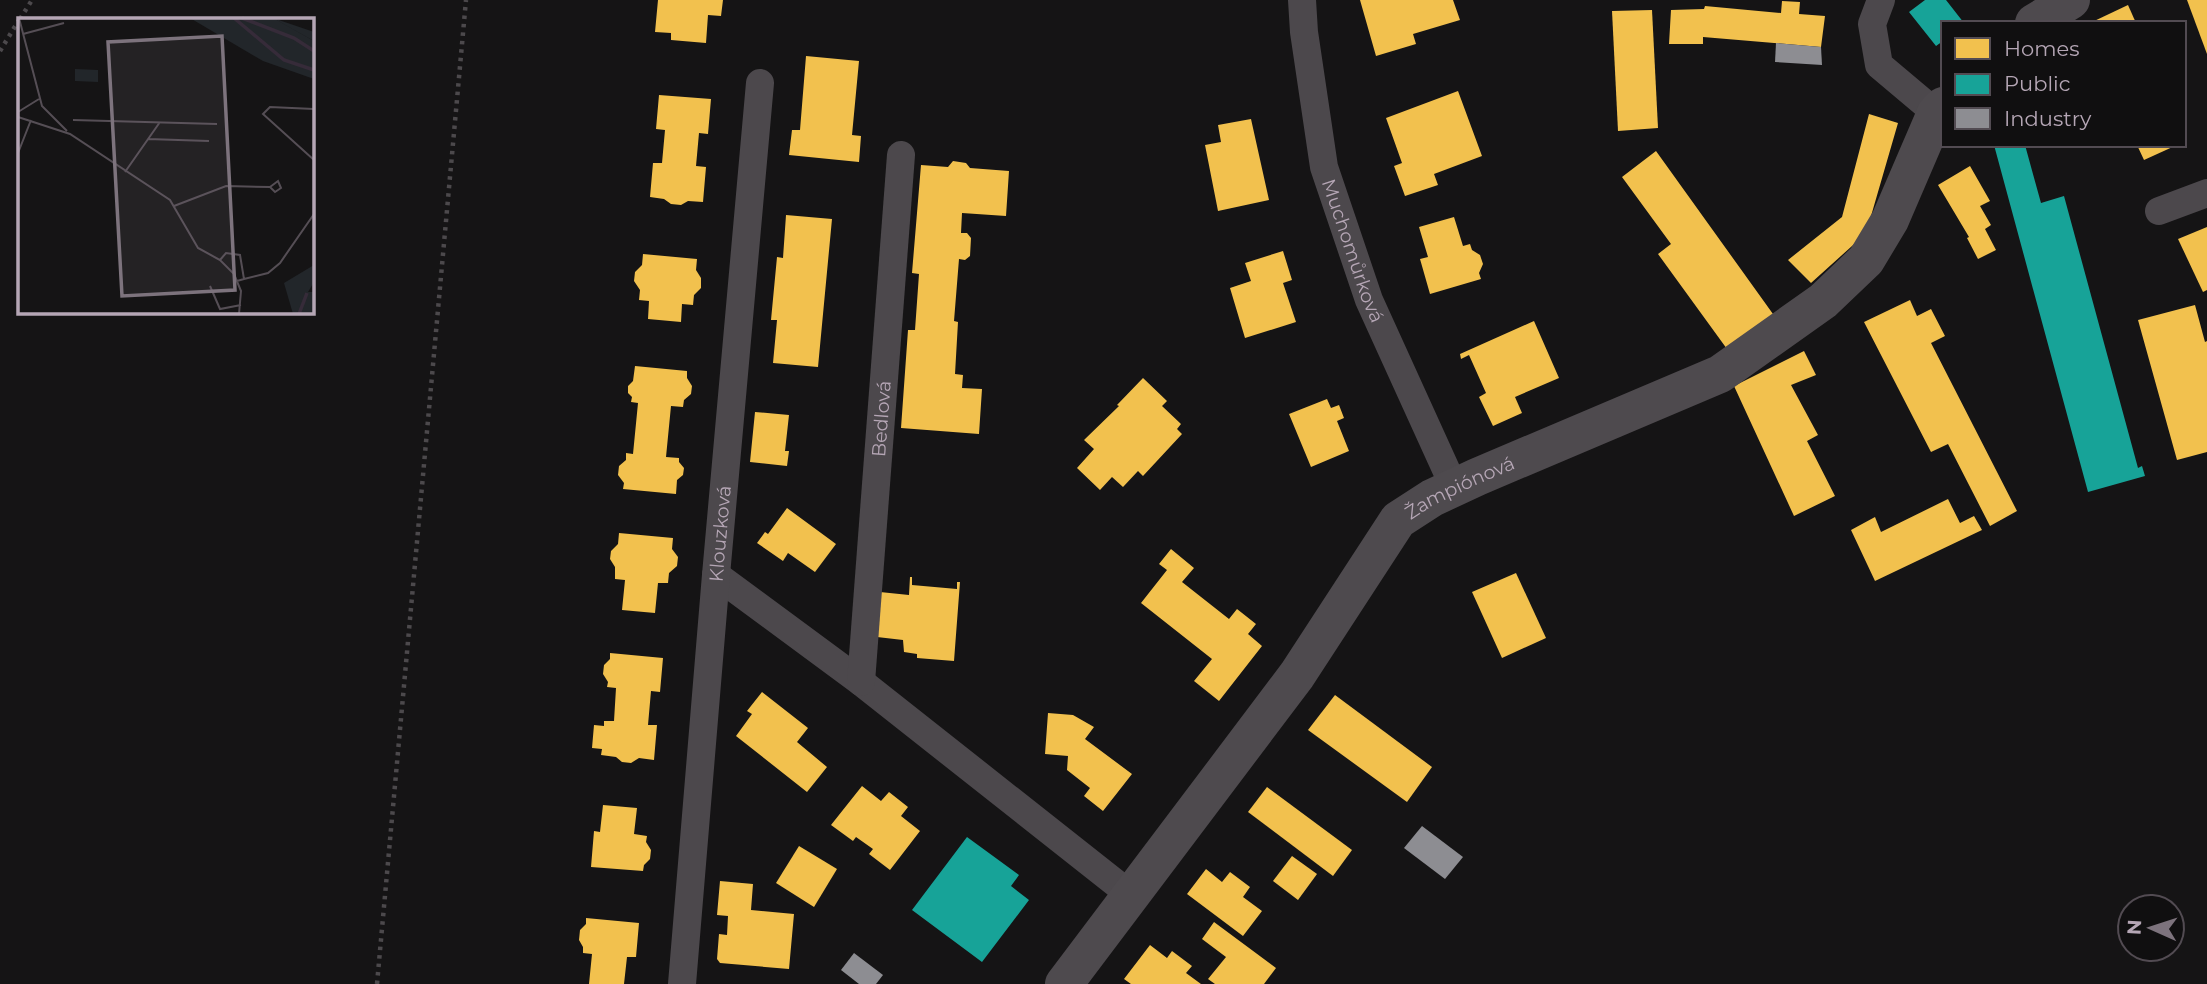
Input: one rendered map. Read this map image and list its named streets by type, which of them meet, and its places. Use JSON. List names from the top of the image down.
{
  "streets": {
    "street": [
      "Muchomůrková",
      "Bedlová",
      "Žampiónová",
      "Klouzková"
    ]
  },
  "crossings": [
    ["Muchomůrková", "Žampiónová"]
  ],
  "legend": ["Homes", "Public", "Industry"],
  "north": "left"
}
